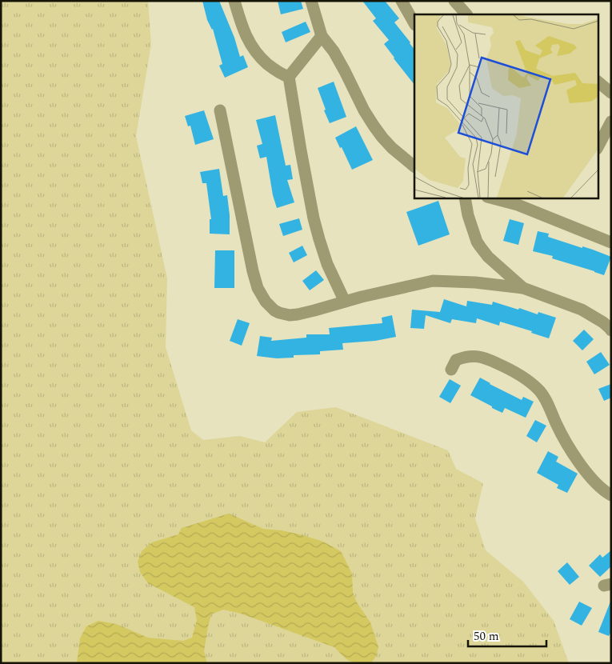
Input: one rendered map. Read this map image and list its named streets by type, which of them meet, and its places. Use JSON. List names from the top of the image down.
{
  "scale_bar": "50 m"
}
